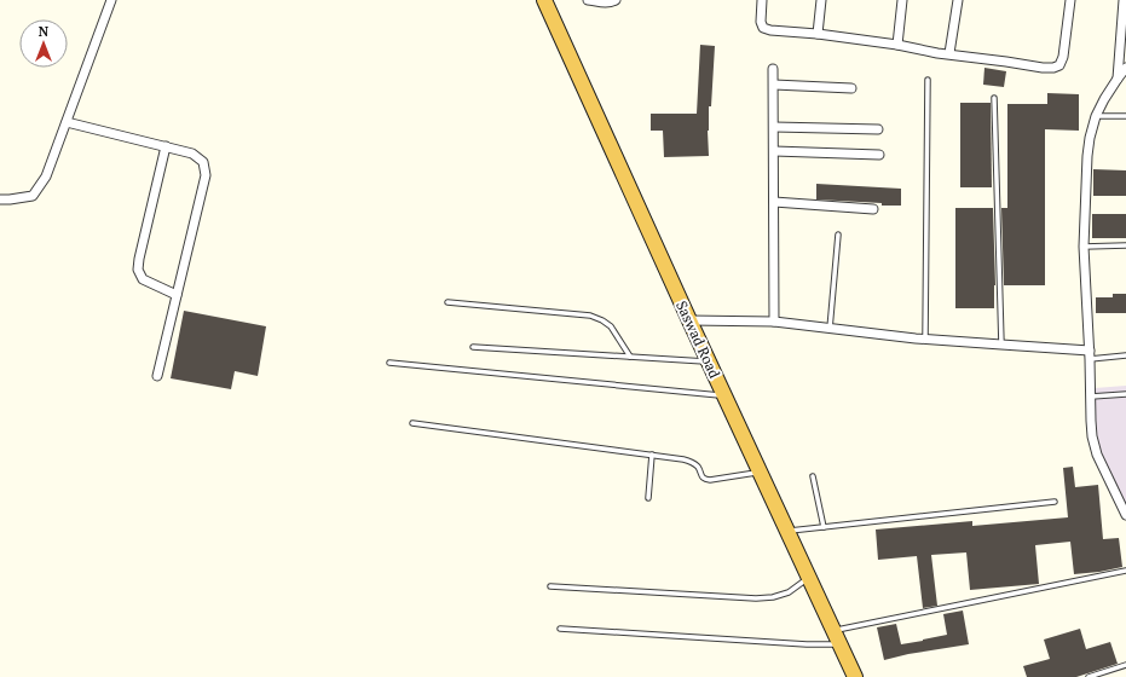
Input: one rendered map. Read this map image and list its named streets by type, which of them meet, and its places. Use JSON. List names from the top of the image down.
{
  "streets": {
    "highway": ["Saswad Road"]
  },
  "north": "top"
}
